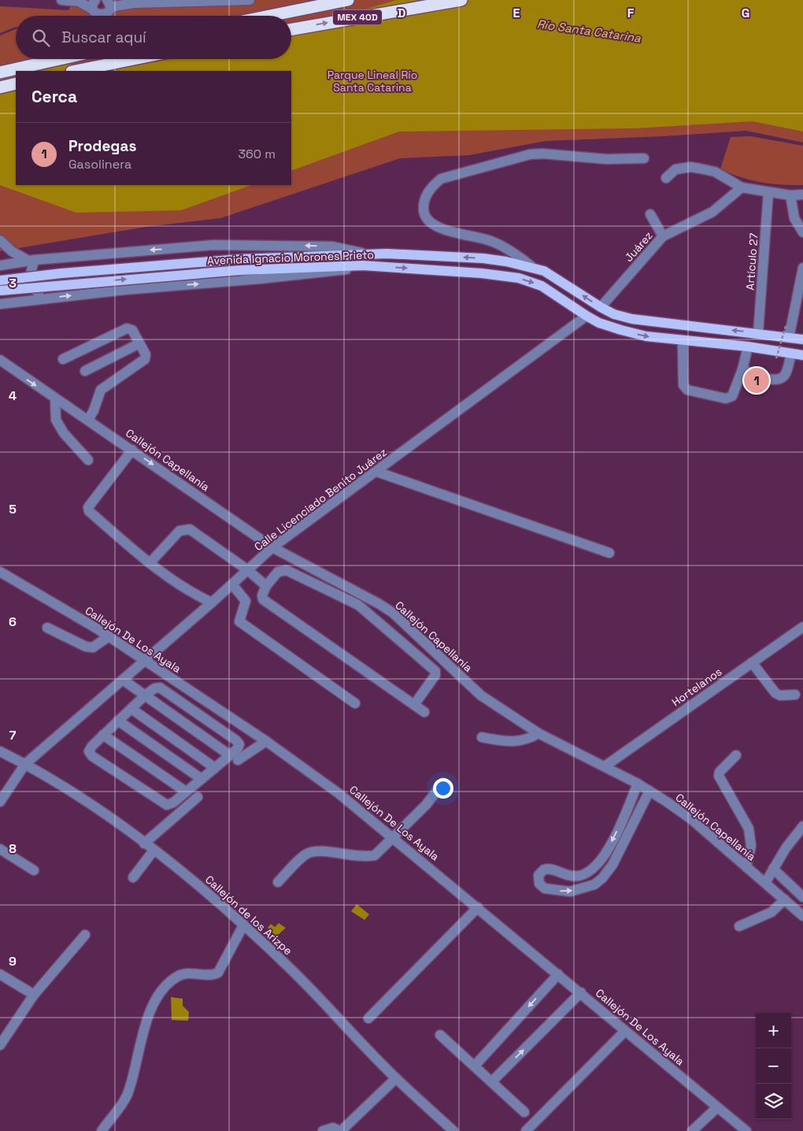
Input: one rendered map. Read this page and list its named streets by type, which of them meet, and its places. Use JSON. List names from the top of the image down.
{
  "streets": {
    "highway": ["MEX 40D"],
    "main road": ["Avenida Ignacio Morones Prieto"],
    "street": [
      "Juárez",
      "Artículo 27",
      "Callejón Capellanía",
      "Calle Licenciado Benito Juárez",
      "Callejón De Los Ayala",
      "Hortelanos",
      "Callejón de los Arizpe"
    ]
  },
  "crossings": [
    ["Juárez", "Avenida Ignacio Morones Prieto"],
    ["Avenida Ignacio Morones Prieto", "Artículo 27"],
    ["Avenida Ignacio Morones Prieto", "Calle Licenciado Benito Juárez"],
    ["Callejón Capellanía", "Calle Licenciado Benito Juárez"],
    ["Callejón Capellanía", "Hortelanos"],
    ["Calle Licenciado Benito Juárez", "Callejón De Los Ayala"],
    ["Calle Licenciado Benito Juárez", "Callejón de los Arizpe"]
  ],
  "water": ["Río Santa Catarina"],
  "parks": ["Parque Lineal Río Santa Catarina"],
  "page": {
    "search": "Buscar aquí",
    "heading": "Cerca",
    "list": [
      {
        "mark": "1",
        "name": "Prodegas",
        "note": "Gasolinera",
        "value": "360 m"
      }
    ],
    "pins": "1",
    "map_buttons": ["+", "−"]
  },
  "grid": {
    "columns": [
      "D",
      "E",
      "F",
      "G"
    ],
    "rows": [
      "3",
      "4",
      "5",
      "6",
      "7",
      "8",
      "9"
    ]
  }
}
